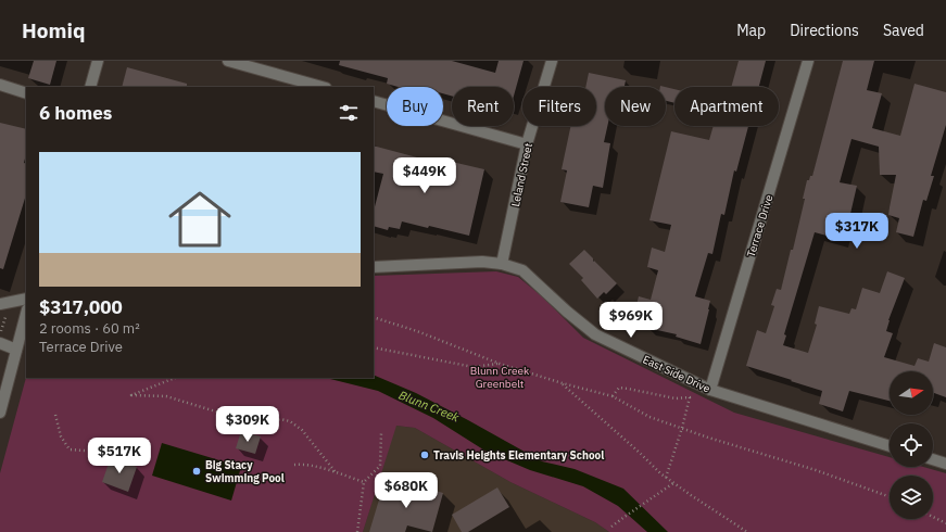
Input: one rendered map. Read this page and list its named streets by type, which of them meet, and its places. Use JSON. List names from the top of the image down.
{
  "streets": {
    "street": ["Leland Street", "Terrace Drive", "East Side Drive"]
  },
  "crossings": [
    ["Leland Street", "East Side Drive"],
    ["Terrace Drive", "East Side Drive"]
  ],
  "water": ["Blunn Creek"],
  "parks": ["Blunn Creek Greenbelt"],
  "places": ["Travis Heights Elementary School", "Big Stacy Swimming Pool"],
  "north": "right",
  "page": {
    "header": "Homiq",
    "nav": ["Map", "Directions", "Saved"],
    "chip": [
      "Buy",
      "Rent",
      "Filters",
      "New",
      "Apartment"
    ],
    "heading": "6 homes",
    "list": [
      {
        "name": "$317,000",
        "note": "2 rooms · 60 m² · Terrace Drive"
      }
    ],
    "price": [
      "$449K",
      "$317K",
      "$969K",
      "$309K",
      "$517K",
      "$680K"
    ]
  }
}
